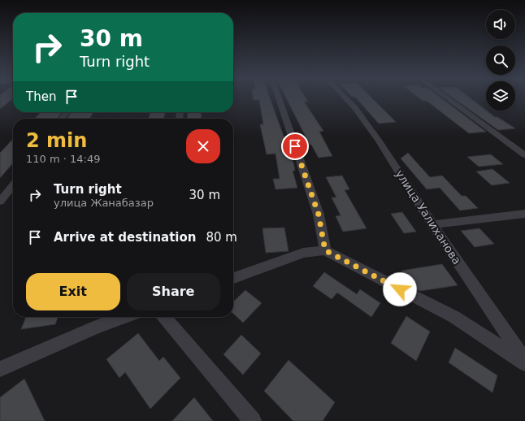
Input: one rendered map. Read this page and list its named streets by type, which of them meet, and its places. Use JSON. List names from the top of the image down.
{
  "streets": {
    "street": ["улица Уалиханова"]
  },
  "page": {
    "turn": ["30 m", "Turn right"],
    "then": "Then",
    "heading": ["2 min", "110 m · 14:49"],
    "list": [
      {
        "name": "Turn right",
        "note": "улица Жанабазар",
        "value": "30 m"
      },
      {
        "name": "Arrive at destination",
        "value": "80 m"
      }
    ],
    "buttons": ["Exit", "Share"]
  }
}
